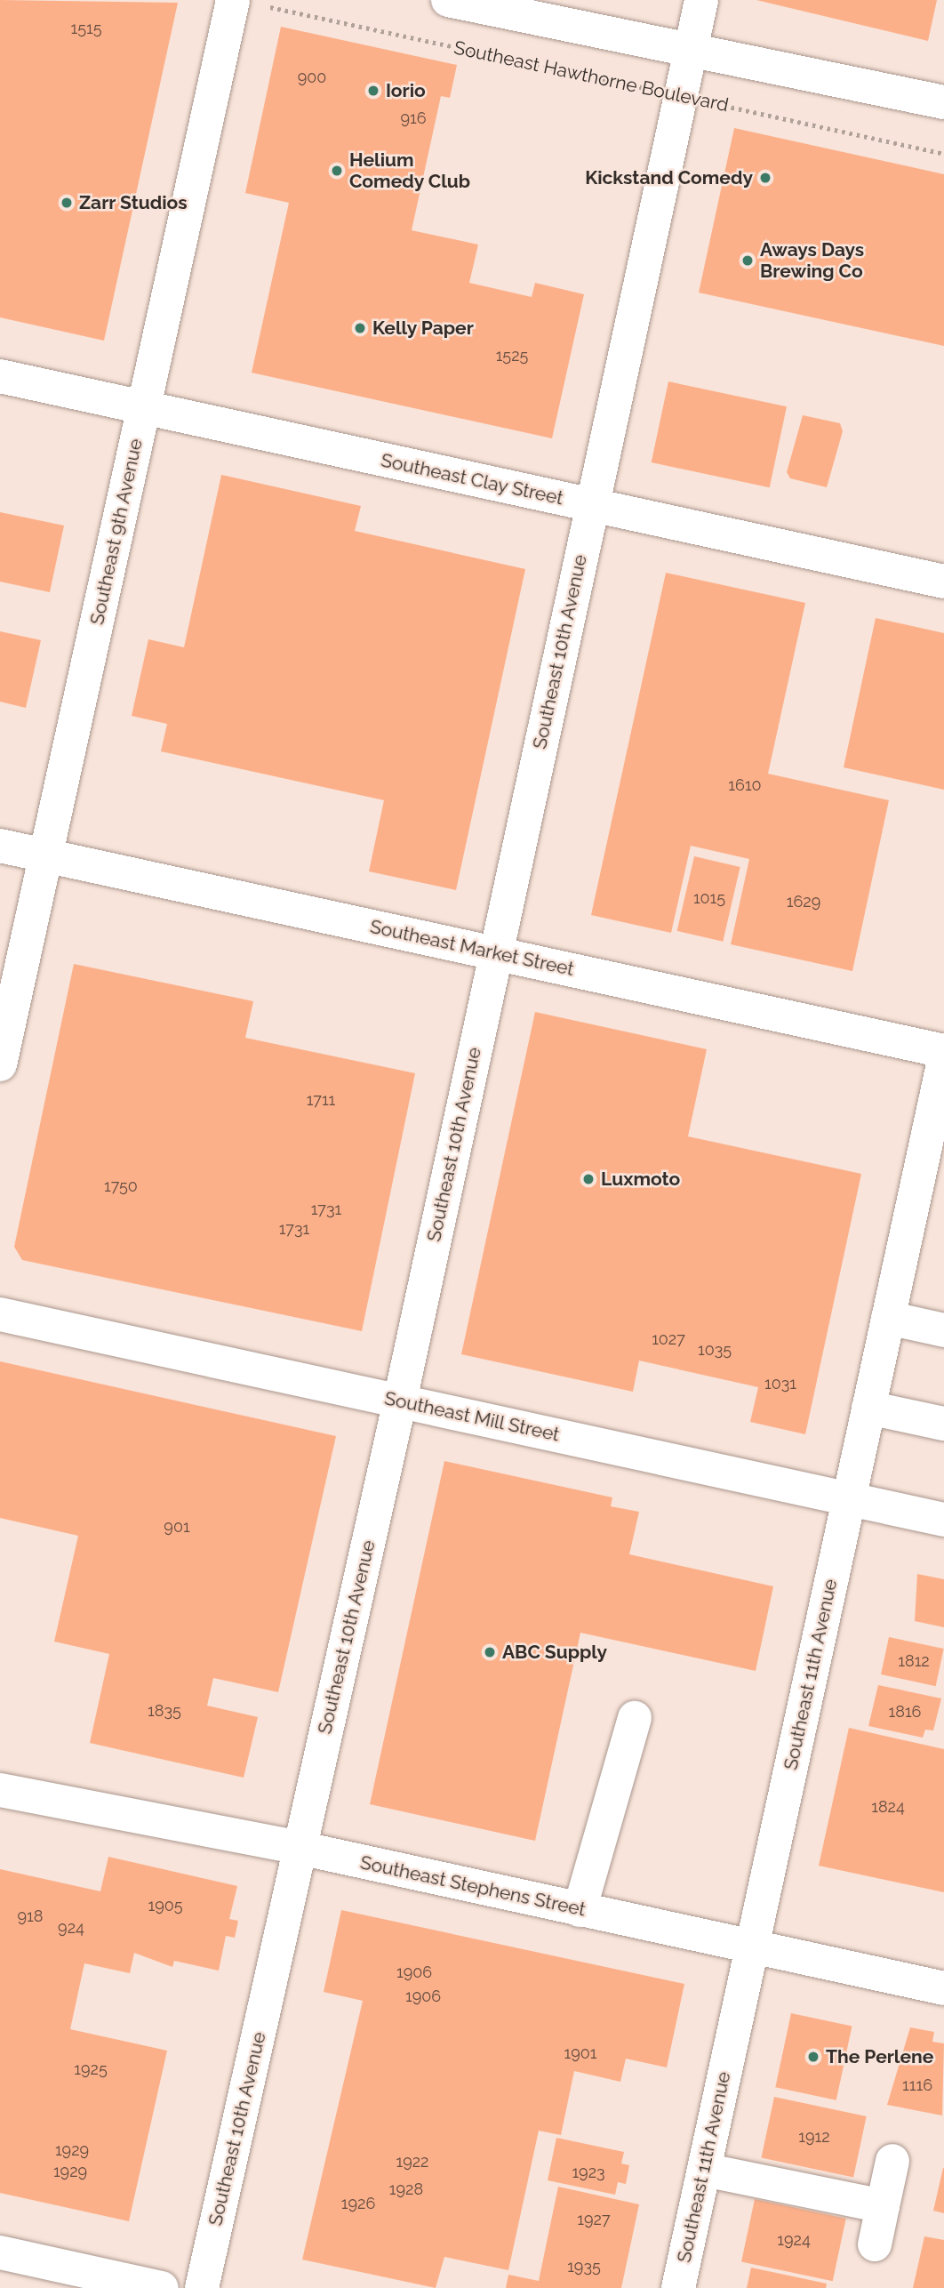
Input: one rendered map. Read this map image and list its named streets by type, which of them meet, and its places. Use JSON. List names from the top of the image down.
{
  "streets": {
    "street": [
      "Southeast Clay Street",
      "Southeast 9th Avenue",
      "Southeast 10th Avenue",
      "Southeast Market Street",
      "Southeast Mill Street",
      "Southeast 11th Avenue",
      "Southeast Stephens Street"
    ],
    "path": ["Southeast Hawthorne Boulevard"]
  },
  "crossings": [
    ["Southeast Hawthorne Boulevard", "Southeast 9th Avenue"],
    ["Southeast Hawthorne Boulevard", "Southeast 10th Avenue"],
    ["Southeast Clay Street", "Southeast 9th Avenue"],
    ["Southeast Clay Street", "Southeast 10th Avenue"],
    ["Southeast 9th Avenue", "Southeast Market Street"],
    ["Southeast 10th Avenue", "Southeast Market Street"],
    ["Southeast 10th Avenue", "Southeast Mill Street"],
    ["Southeast 10th Avenue", "Southeast Stephens Street"],
    ["Southeast Mill Street", "Southeast 11th Avenue"],
    ["Southeast 11th Avenue", "Southeast Stephens Street"]
  ],
  "places": [
    "Iorio",
    "Helium Comedy Club",
    "Kickstand Comedy",
    "Zarr Studios",
    "Aways Days Brewing Co",
    "Kelly Paper",
    "Luxmoto",
    "ABC Supply",
    "The Perlene"
  ],
  "house_numbers": [
    "1515",
    "900",
    "916",
    "1525",
    "1610",
    "1015",
    "1629",
    "1711",
    "1750",
    "1731",
    "1731",
    "1027",
    "1035",
    "1031",
    "901",
    "1812",
    "1835",
    "1816",
    "1824",
    "1905",
    "918",
    "924",
    "1906",
    "1906",
    "1901",
    "1925",
    "1116",
    "1912",
    "1929",
    "1922",
    "1929",
    "1923",
    "1928",
    "1926",
    "1927",
    "1924",
    "1935"
  ]
}
